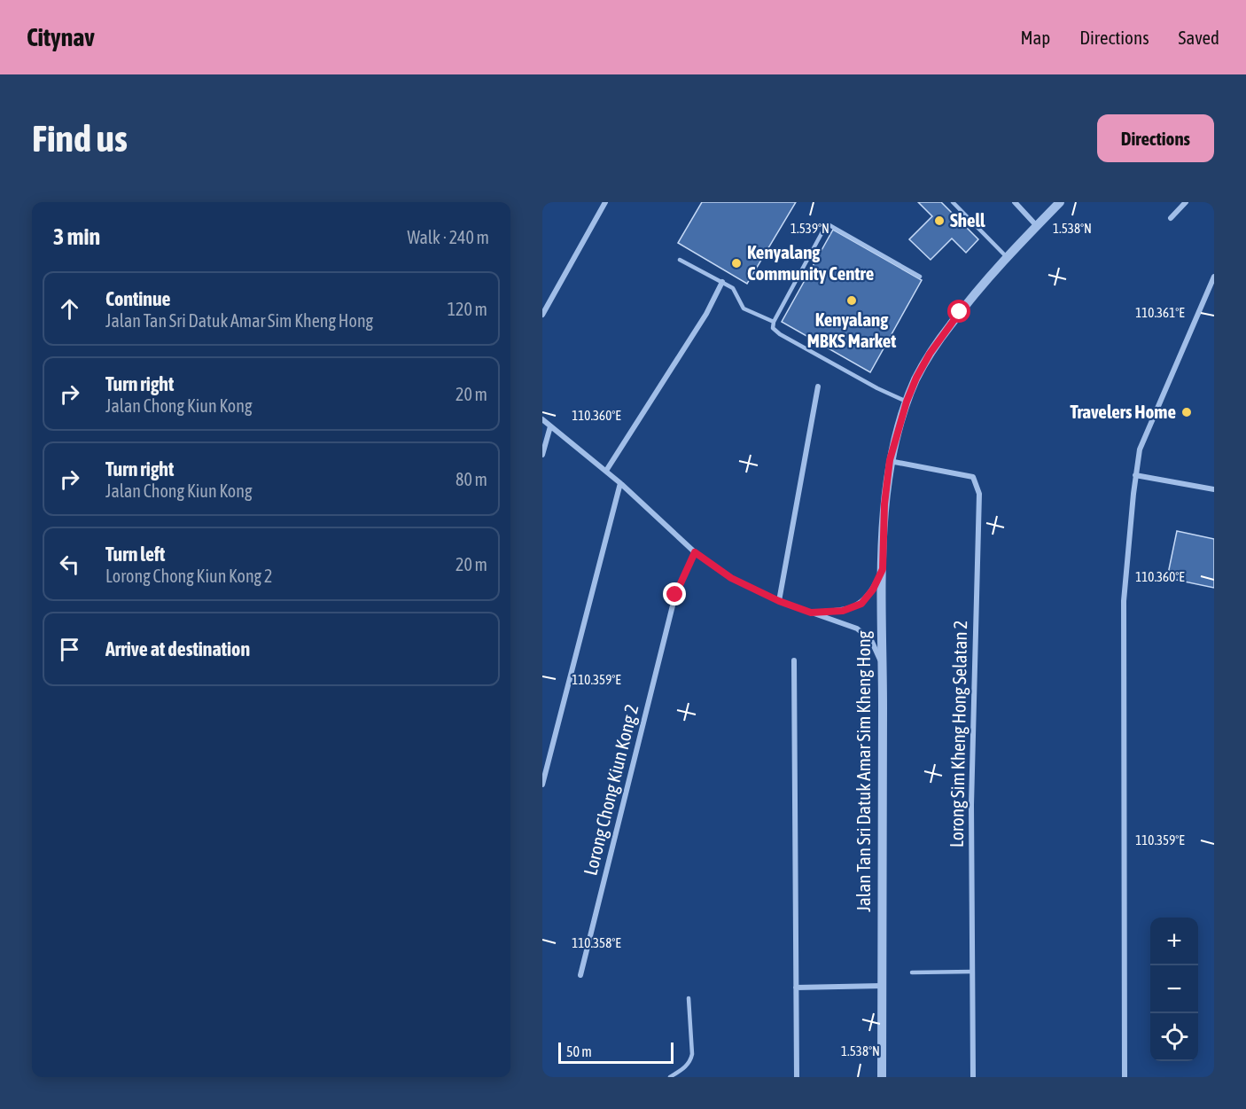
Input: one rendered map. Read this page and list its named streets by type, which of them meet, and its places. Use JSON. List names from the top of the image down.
{
  "streets": {
    "street": ["Lorong Sim Kheng Hong Selatan 2", "Jalan Tan Sri Datuk Amar Sim Kheng Hong", "Lorong Chong Kiun Kong 2"]
  },
  "crossings": [
    ["Lorong Sim Kheng Hong Selatan 2", "Jalan Tan Sri Datuk Amar Sim Kheng Hong"]
  ],
  "places": [
    "Shell",
    "Kenyalang Community Centre",
    "Kenyalang MBKS Market",
    "Travelers Home"
  ],
  "scale_bar": "50 m",
  "page": {
    "header": "Citynav",
    "nav": ["Map", "Directions", "Saved"],
    "buttons": "Directions",
    "title": "Find us",
    "heading": ["3 min", "Walk · 240 m"],
    "list": [
      ["Continue", "Jalan Tan Sri Datuk Amar Sim Kheng Hong", "120 m"],
      ["Turn right", "Jalan Chong Kiun Kong", "20 m"],
      ["Turn right", "Jalan Chong Kiun Kong", "80 m"],
      ["Turn left", "Lorong Chong Kiun Kong 2", "20 m"],
      "Arrive at destination"
    ],
    "map_buttons": ["+", "−"],
    "scale": "50 m"
  },
  "coordinates": [
    "1.539°N",
    "1.538°N",
    "110.361°E",
    "110.360°E",
    "110.359°E",
    "110.358°E"
  ]
}
